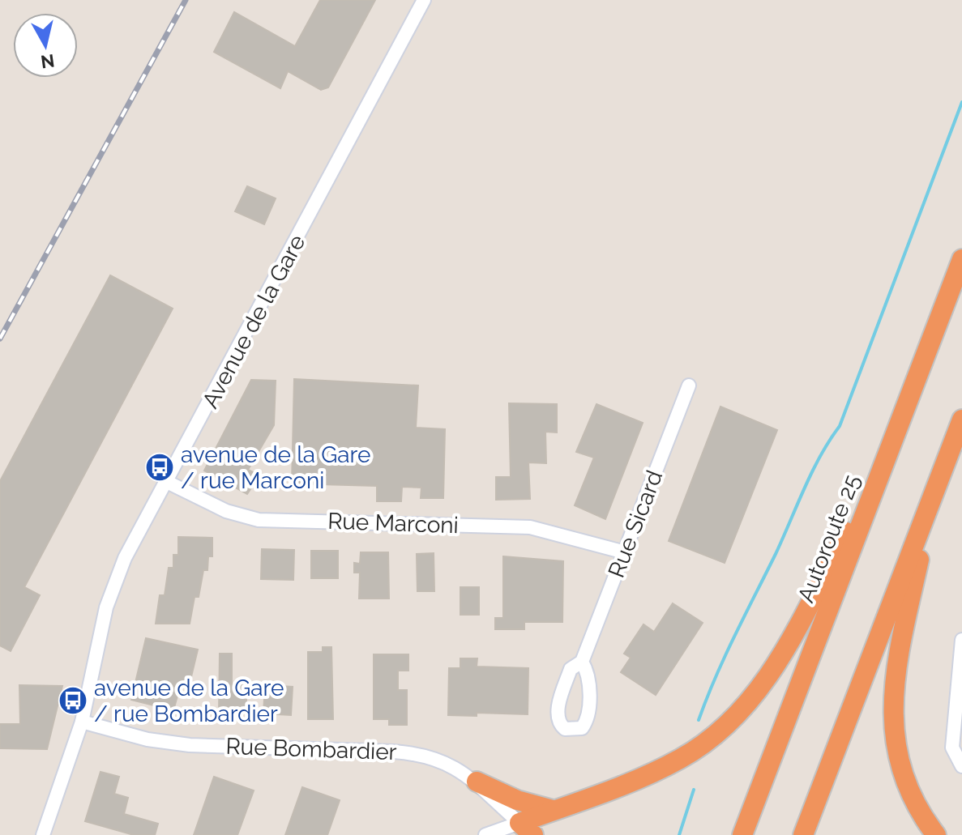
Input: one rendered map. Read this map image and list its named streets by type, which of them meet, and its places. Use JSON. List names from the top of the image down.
{
  "streets": {
    "highway": ["Autoroute 25"],
    "street": [
      "Avenue de la Gare",
      "Rue Marconi",
      "Rue Sicard",
      "Rue Bombardier"
    ]
  },
  "crossings": [
    ["Avenue de la Gare", "Rue Marconi"],
    ["Avenue de la Gare", "Rue Bombardier"],
    ["Rue Marconi", "Rue Sicard"]
  ],
  "places": {
    "bus stop": ["avenue de la Gare / rue Marconi", "avenue de la Gare / rue Bombardier"]
  },
  "north": "bottom"
}
